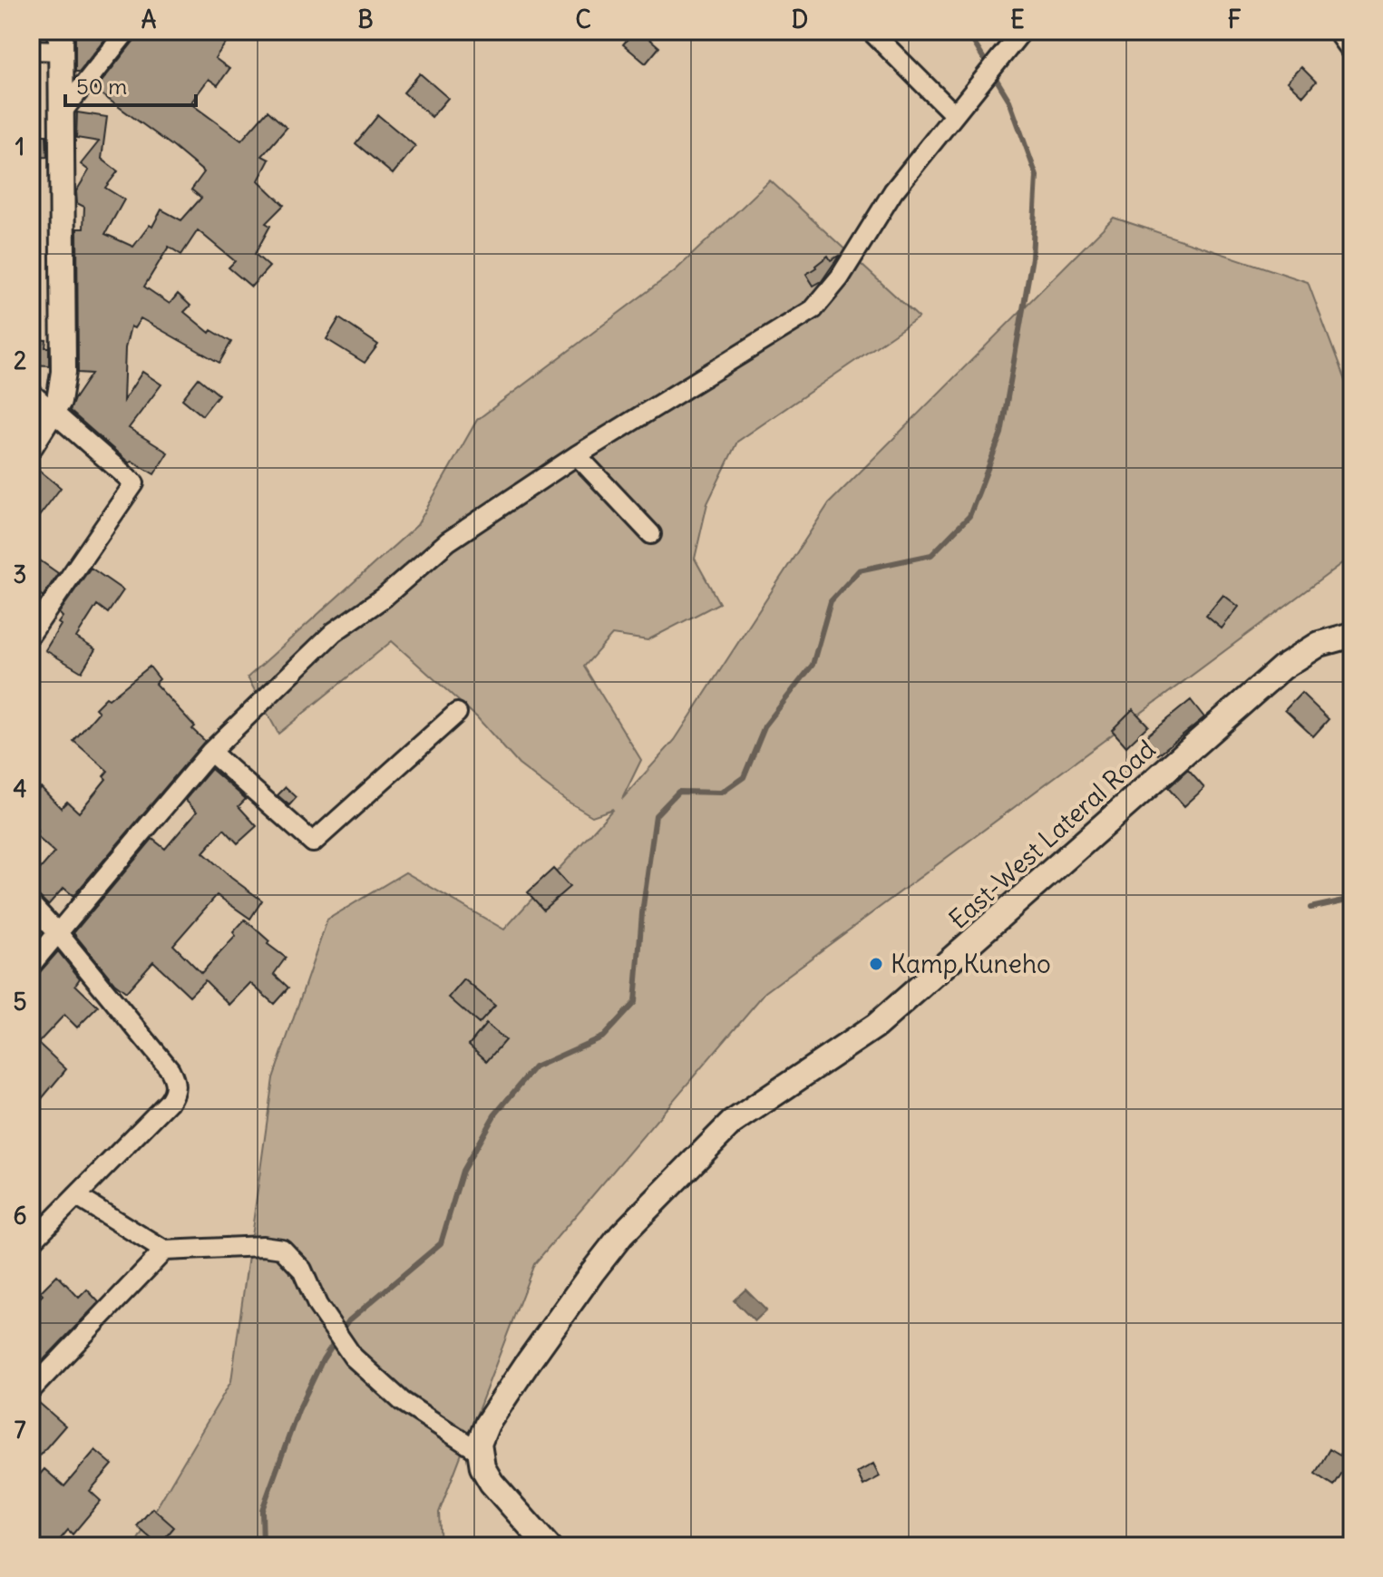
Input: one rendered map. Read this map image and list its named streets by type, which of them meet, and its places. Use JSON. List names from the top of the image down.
{
  "streets": {
    "main road": ["East-West Lateral Road"]
  },
  "places": ["Kamp Kuneho"],
  "scale_bar": "50 m",
  "grid": {
    "columns": [
      "A",
      "B",
      "C",
      "D",
      "E",
      "F"
    ],
    "rows": [
      "1",
      "2",
      "3",
      "4",
      "5",
      "6",
      "7"
    ]
  }
}
